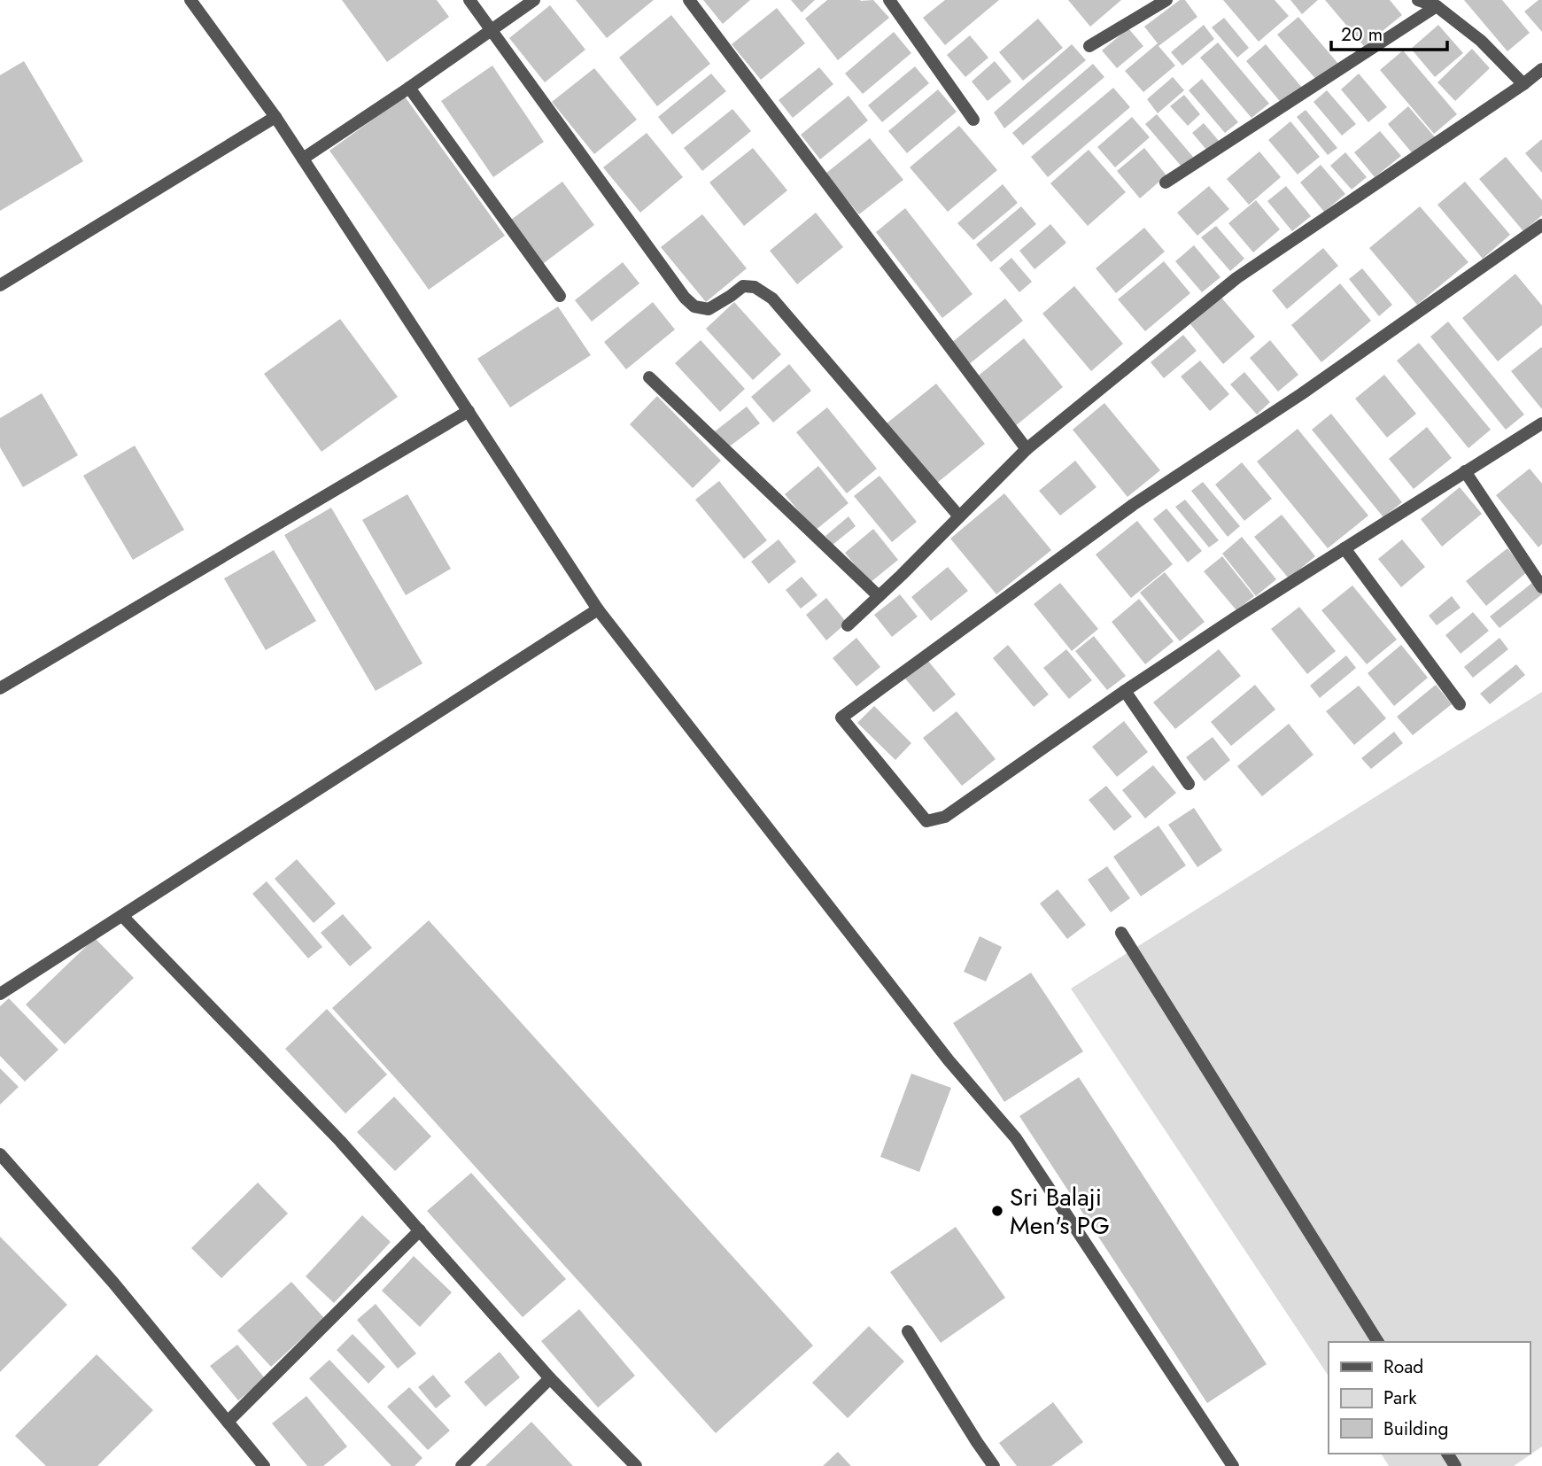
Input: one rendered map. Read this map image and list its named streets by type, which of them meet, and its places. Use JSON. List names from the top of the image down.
{
  "places": ["Sri Balaji Men's PG"],
  "legend": ["Road", "Park", "Building"],
  "scale_bar": "20 m"
}
